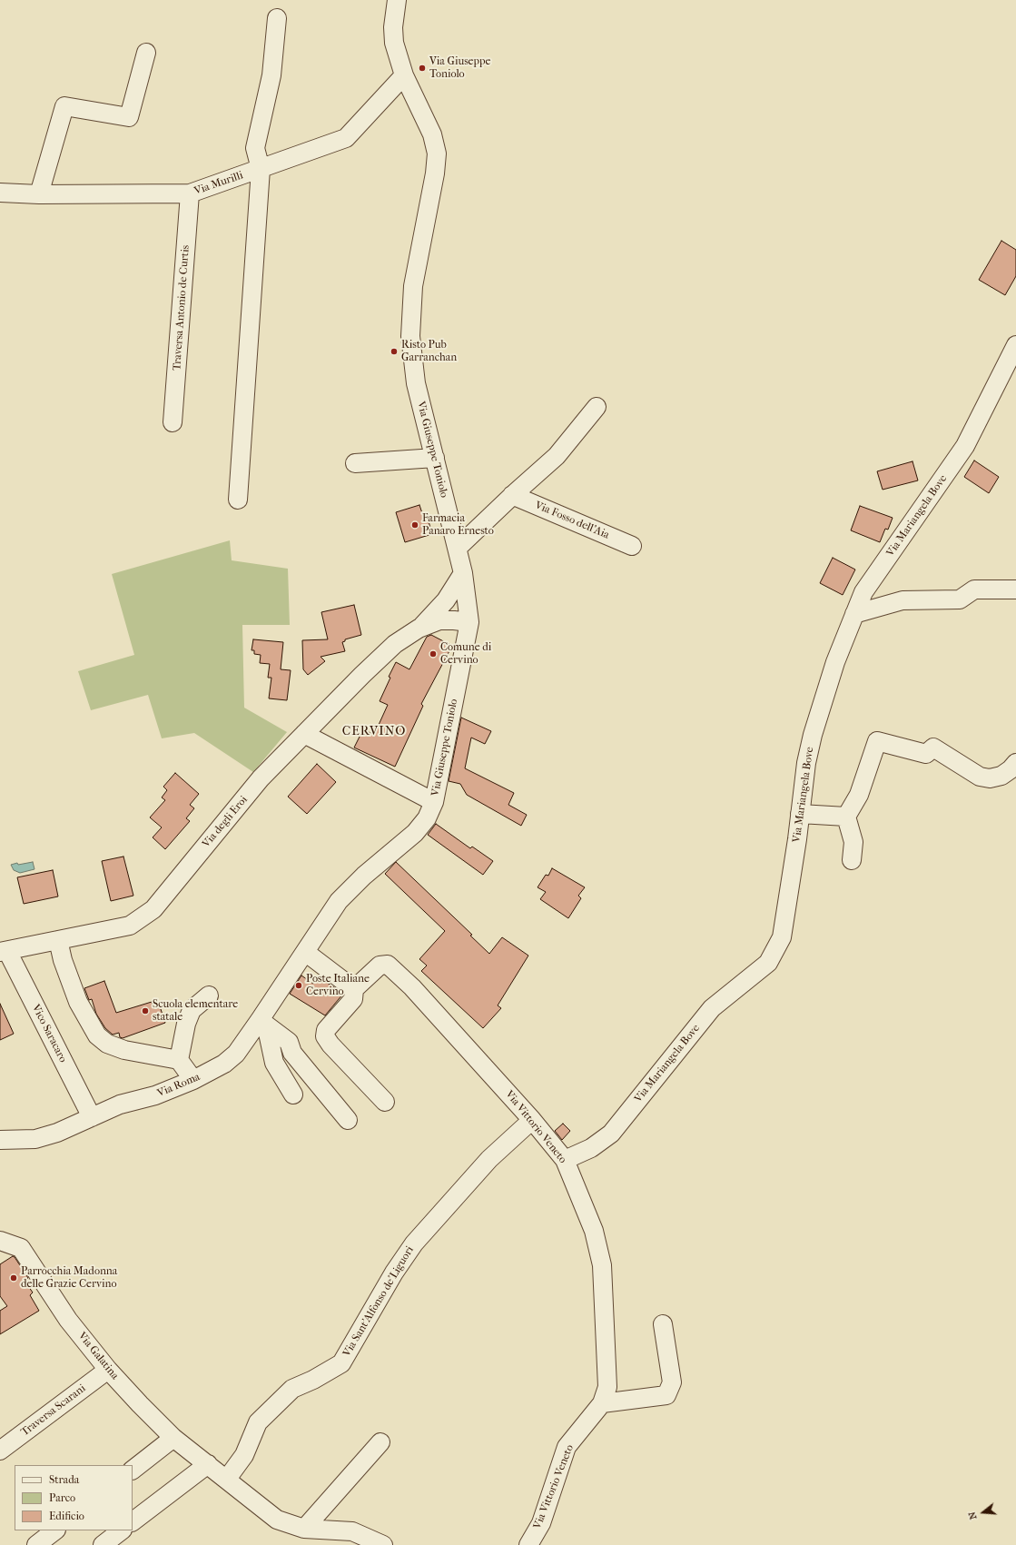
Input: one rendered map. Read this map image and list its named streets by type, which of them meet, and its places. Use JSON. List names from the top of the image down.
{
  "streets": {
    "street": [
      "Via Murilli",
      "Traversa Antonio de Curtis",
      "Via Giuseppe Toniolo",
      "Via Mariangela Bove",
      "Via Fosso dell'Aia",
      "Via degli Eroi",
      "Vico Saracaro",
      "Via Roma",
      "Via Vittorio Veneto",
      "Via Sant'Alfonso de'Liguori",
      "Via Galatina",
      "Traversa Scarani"
    ]
  },
  "crossings": [
    ["Via Murilli", "Traversa Antonio de Curtis"],
    ["Via Murilli", "Via Giuseppe Toniolo"],
    ["Via Giuseppe Toniolo", "Via degli Eroi"],
    ["Via Giuseppe Toniolo", "Via Roma"],
    ["Via Mariangela Bove", "Via Vittorio Veneto"],
    ["Via degli Eroi", "Vico Saracaro"],
    ["Vico Saracaro", "Via Roma"],
    ["Via Vittorio Veneto", "Via Sant'Alfonso de'Liguori"],
    ["Via Sant'Alfonso de'Liguori", "Via Galatina"],
    ["Via Galatina", "Traversa Scarani"]
  ],
  "districts": ["CERVINO"],
  "places": [
    "Via Giuseppe Toniolo",
    "Risto Pub Garranchan",
    "Farmacia Panaro Ernesto",
    "Comune di Cervino",
    "Poste Italiane Cervino",
    "Scuola elementare statale",
    "Parrocchia Madonna delle Grazie Cervino"
  ],
  "legend": ["Strada", "Parco", "Edificio"],
  "north": "left"
}
